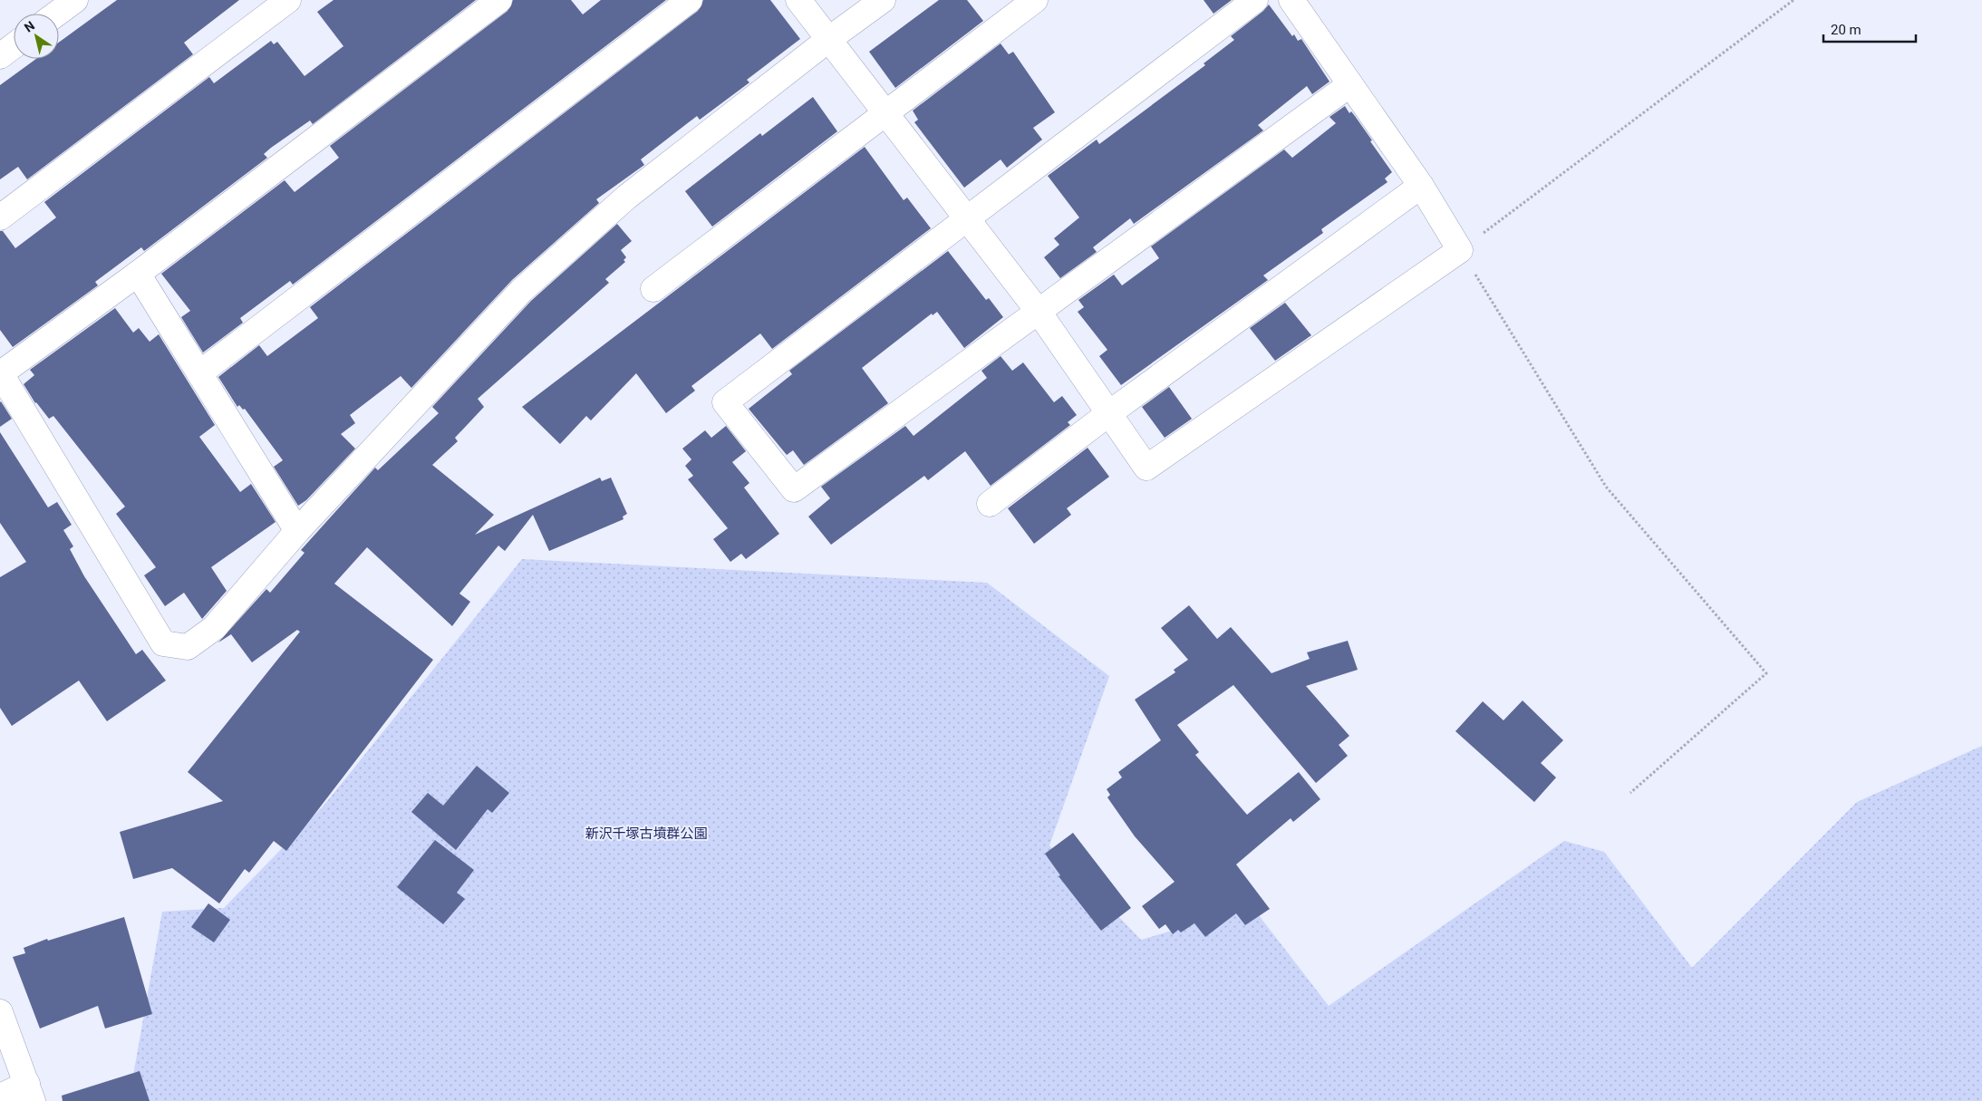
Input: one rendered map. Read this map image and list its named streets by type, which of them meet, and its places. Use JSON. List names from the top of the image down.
{
  "parks": ["新沢千塚古墳群公園"],
  "scale_bar": "20 m",
  "north": "top left"
}
